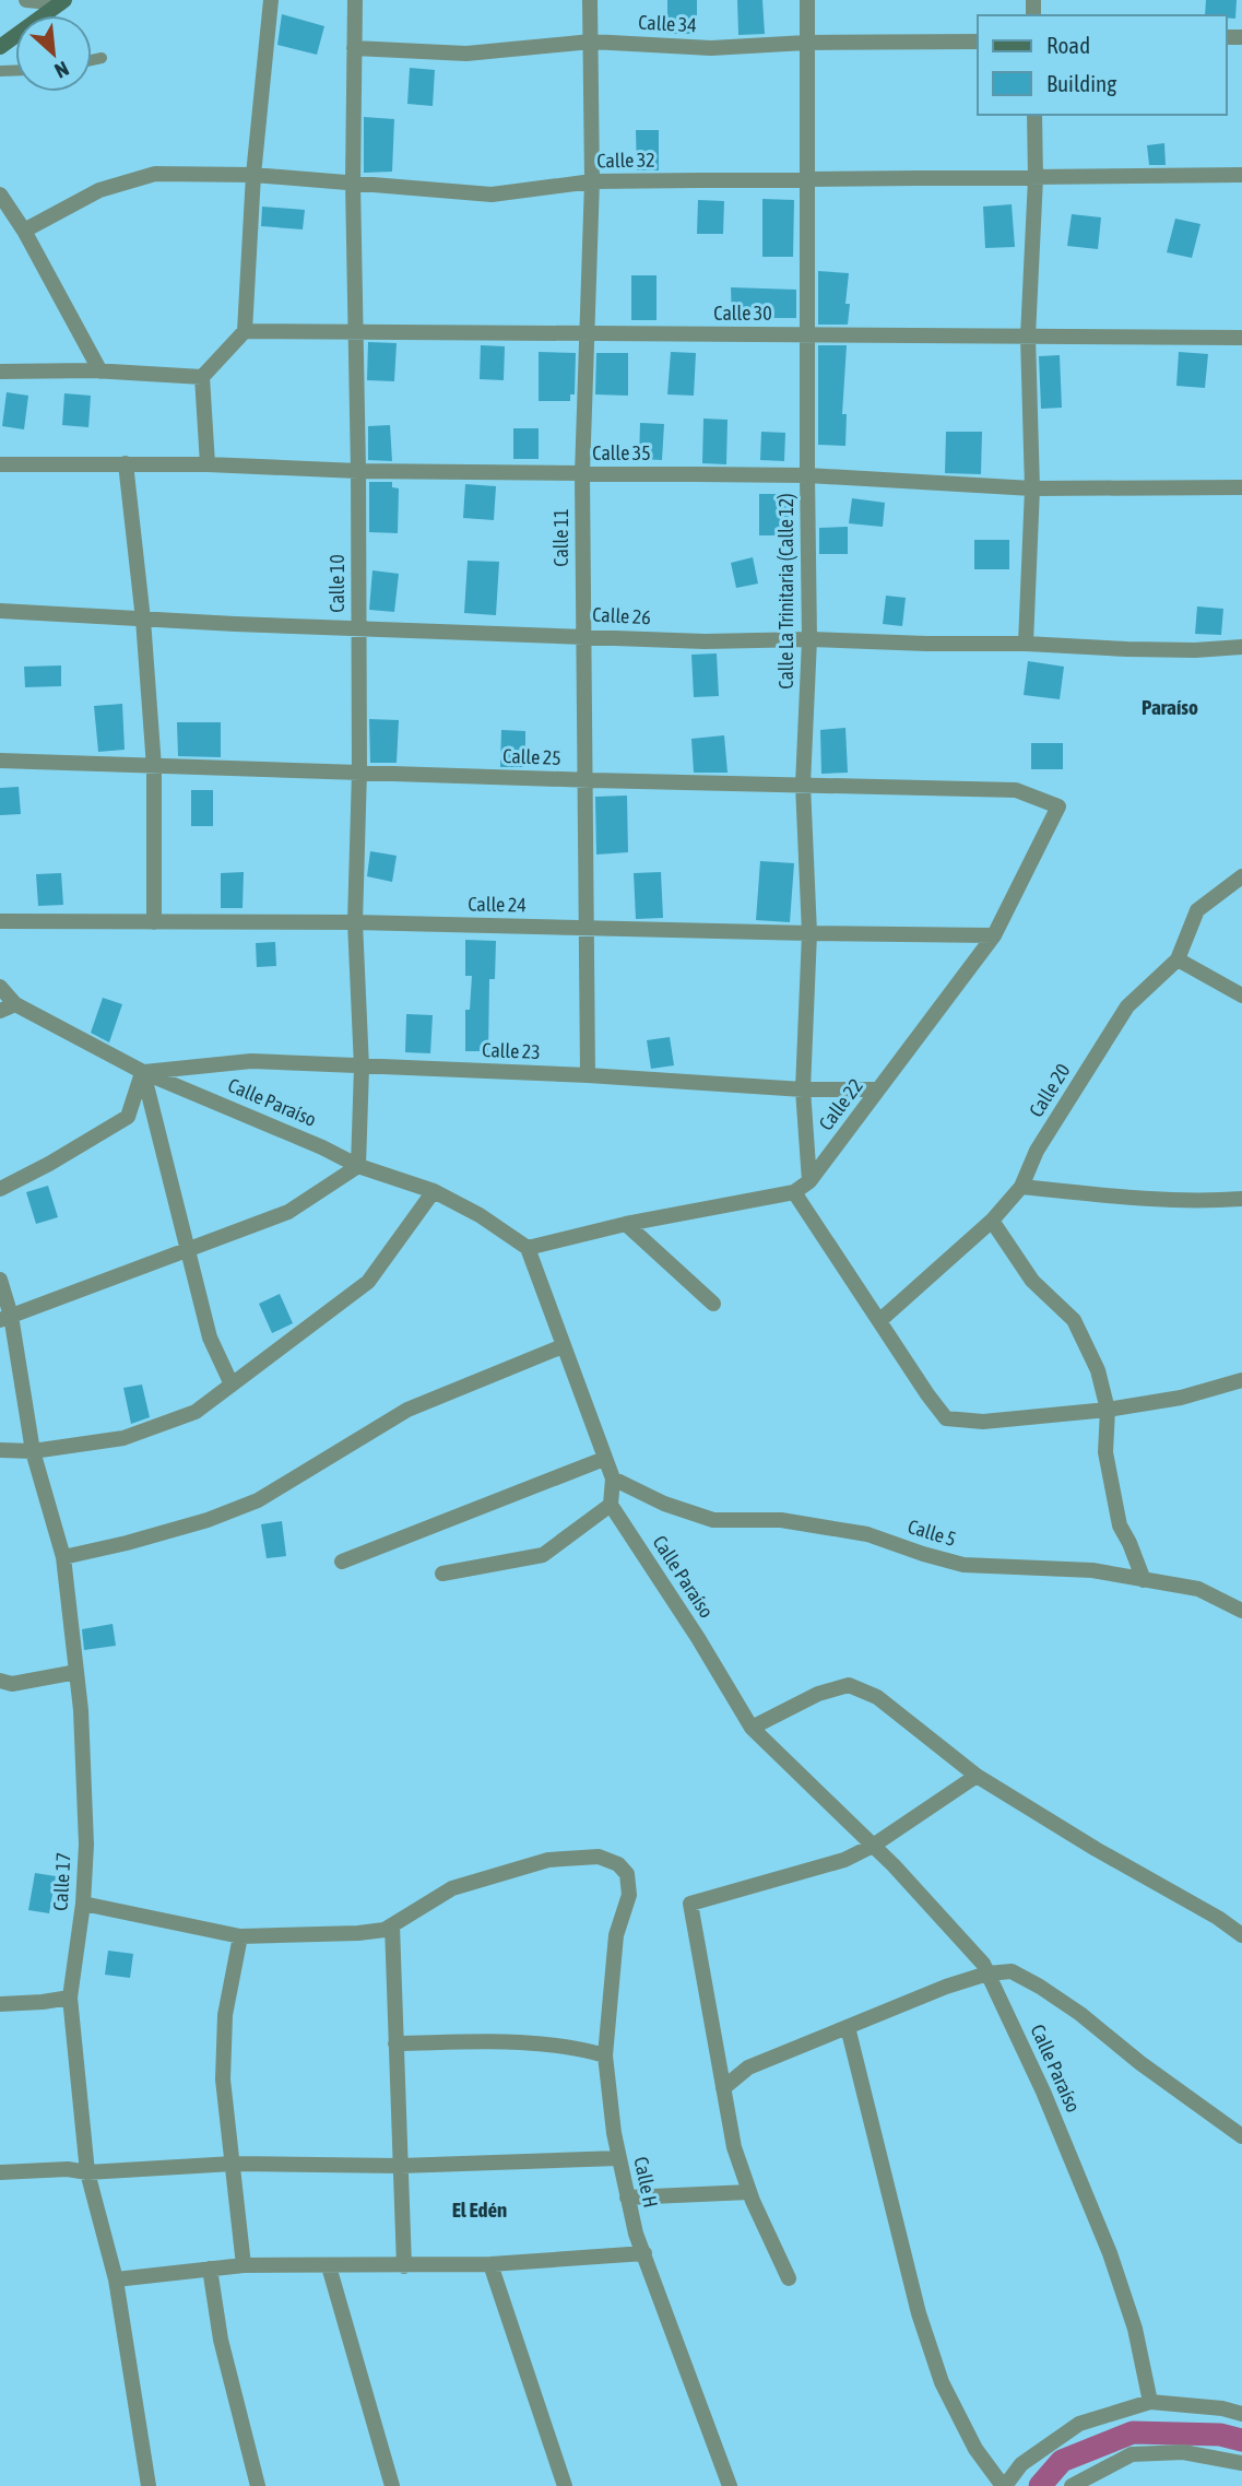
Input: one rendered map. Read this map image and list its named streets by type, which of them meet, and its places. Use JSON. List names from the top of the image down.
{
  "streets": {
    "street": [
      "Calle 34",
      "Calle 32",
      "Calle 30",
      "Calle 35",
      "Calle 11",
      "Calle 10",
      "Calle La Trinitaria (Calle 12)",
      "Calle 26",
      "Calle 25",
      "Calle 24",
      "Calle 23",
      "Calle 20",
      "Calle Paraíso",
      "Calle 22",
      "Calle 5",
      "Calle 17",
      "Calle H"
    ]
  },
  "crossings": [
    ["Calle 34", "Calle 11"],
    ["Calle 34", "Calle 10"],
    ["Calle 34", "Calle La Trinitaria (Calle 12)"],
    ["Calle 32", "Calle 11"],
    ["Calle 32", "Calle 10"],
    ["Calle 32", "Calle La Trinitaria (Calle 12)"],
    ["Calle 30", "Calle 11"],
    ["Calle 30", "Calle 10"],
    ["Calle 30", "Calle La Trinitaria (Calle 12)"],
    ["Calle 35", "Calle 11"],
    ["Calle 35", "Calle 10"],
    ["Calle 35", "Calle La Trinitaria (Calle 12)"],
    ["Calle 11", "Calle 26"],
    ["Calle 11", "Calle 25"],
    ["Calle 11", "Calle 24"],
    ["Calle 11", "Calle 23"],
    ["Calle 10", "Calle 26"],
    ["Calle 10", "Calle 25"],
    ["Calle 10", "Calle 24"],
    ["Calle 10", "Calle 23"],
    ["Calle 10", "Calle Paraíso"],
    ["Calle La Trinitaria (Calle 12)", "Calle 26"],
    ["Calle La Trinitaria (Calle 12)", "Calle 25"],
    ["Calle La Trinitaria (Calle 12)", "Calle 24"],
    ["Calle La Trinitaria (Calle 12)", "Calle 23"],
    ["Calle La Trinitaria (Calle 12)", "Calle 22"],
    ["Calle 25", "Calle 22"],
    ["Calle 24", "Calle 22"],
    ["Calle 23", "Calle Paraíso"],
    ["Calle 23", "Calle 22"],
    ["Calle Paraíso", "Calle 22"]
  ],
  "districts": ["Paraíso", "El Edén"],
  "legend": ["Road", "Building"],
  "north": "bottom right"
}
